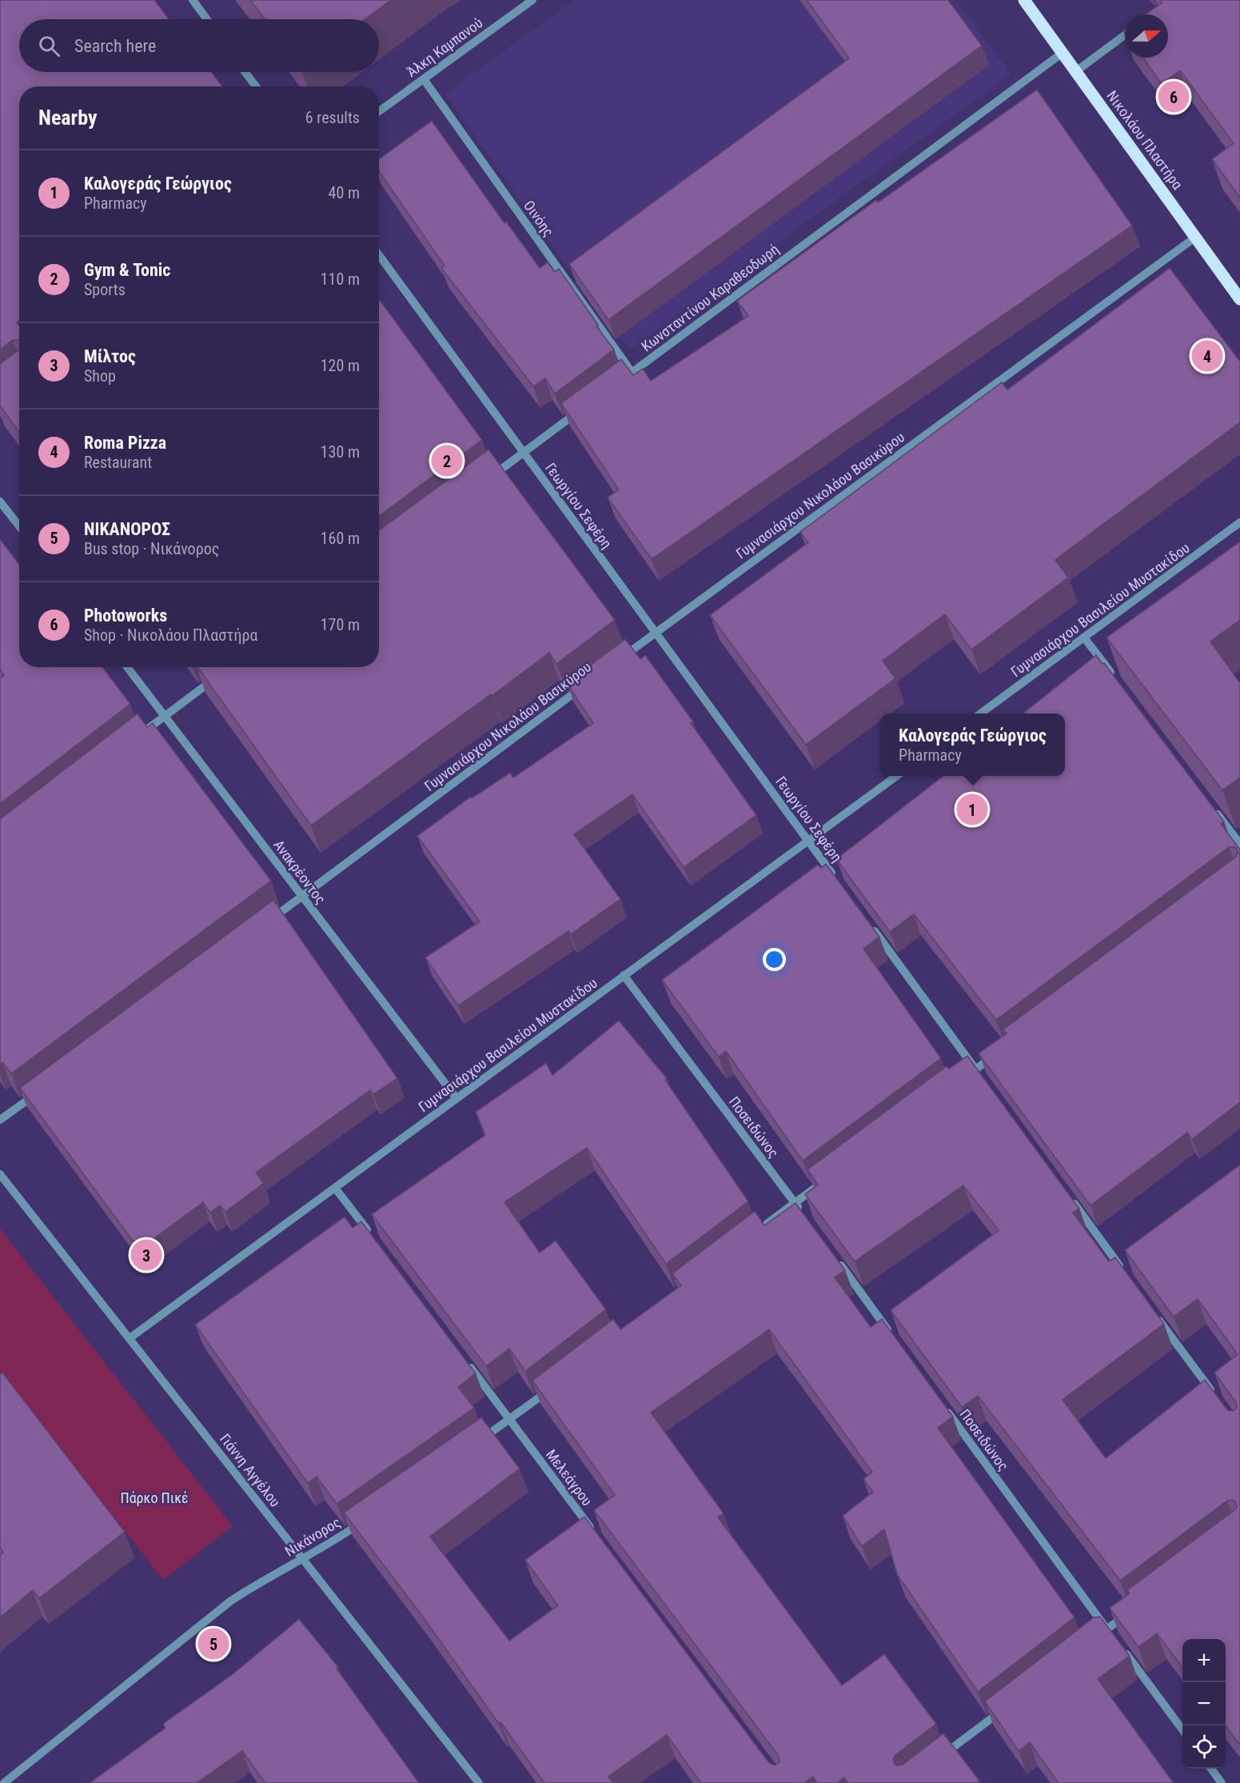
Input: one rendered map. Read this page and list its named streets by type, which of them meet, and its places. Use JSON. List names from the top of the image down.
{
  "streets": {
    "main road": ["Νικολάου Πλαστήρα"],
    "street": [
      "Άλκη Καμπανού",
      "Οινόης",
      "Κωνσταντίνου Καραθεοδωρή",
      "Γυμνασιάρχου Νικολάου Βασικύρου",
      "Γεωργίου Σεφέρη",
      "Γυμνασιάρχου Βασιλείου Μυστακίδου",
      "Ανακρέοντος",
      "Ποσειδώνος",
      "Γιάννη Αγγέλου",
      "Μελεάγρου",
      "Νικάνορος"
    ]
  },
  "crossings": [
    ["Άλκη Καμπανού", "Οινόης"],
    ["Νικολάου Πλαστήρα", "Κωνσταντίνου Καραθεοδωρή"],
    ["Νικολάου Πλαστήρα", "Γυμνασιάρχου Νικολάου Βασικύρου"],
    ["Οινόης", "Κωνσταντίνου Καραθεοδωρή"],
    ["Γυμνασιάρχου Νικολάου Βασικύρου", "Γεωργίου Σεφέρη"],
    ["Γυμνασιάρχου Νικολάου Βασικύρου", "Ανακρέοντος"],
    ["Γεωργίου Σεφέρη", "Γυμνασιάρχου Βασιλείου Μυστακίδου"],
    ["Γυμνασιάρχου Βασιλείου Μυστακίδου", "Ανακρέοντος"],
    ["Γυμνασιάρχου Βασιλείου Μυστακίδου", "Ποσειδώνος"],
    ["Γυμνασιάρχου Βασιλείου Μυστακίδου", "Γιάννη Αγγέλου"],
    ["Γιάννη Αγγέλου", "Νικάνορος"]
  ],
  "parks": ["Πάρκο Πικέ"],
  "north": "right",
  "page": {
    "search": "Search here",
    "pins": [
      "6",
      "4",
      "2",
      "1",
      "3",
      "5"
    ],
    "heading": ["Nearby", "6 results"],
    "list": [
      {
        "mark": "1",
        "name": "Καλογεράς Γεώργιος",
        "note": "Pharmacy",
        "value": "40 m"
      },
      {
        "mark": "2",
        "name": "Gym & Tonic",
        "note": "Sports",
        "value": "110 m"
      },
      {
        "mark": "3",
        "name": "Μίλτος",
        "note": "Shop",
        "value": "120 m"
      },
      {
        "mark": "4",
        "name": "Roma Pizza",
        "note": "Restaurant",
        "value": "130 m"
      },
      {
        "mark": "5",
        "name": "ΝΙΚΑΝΟΡΟΣ",
        "note": "Bus stop · Νικάνορος",
        "value": "160 m"
      },
      {
        "mark": "6",
        "name": "Photoworks",
        "note": "Shop · Νικολάου Πλαστήρα",
        "value": "170 m"
      }
    ],
    "popup": ["Καλογεράς Γεώργιος", "Pharmacy"],
    "map_buttons": ["+", "−"]
  }
}
